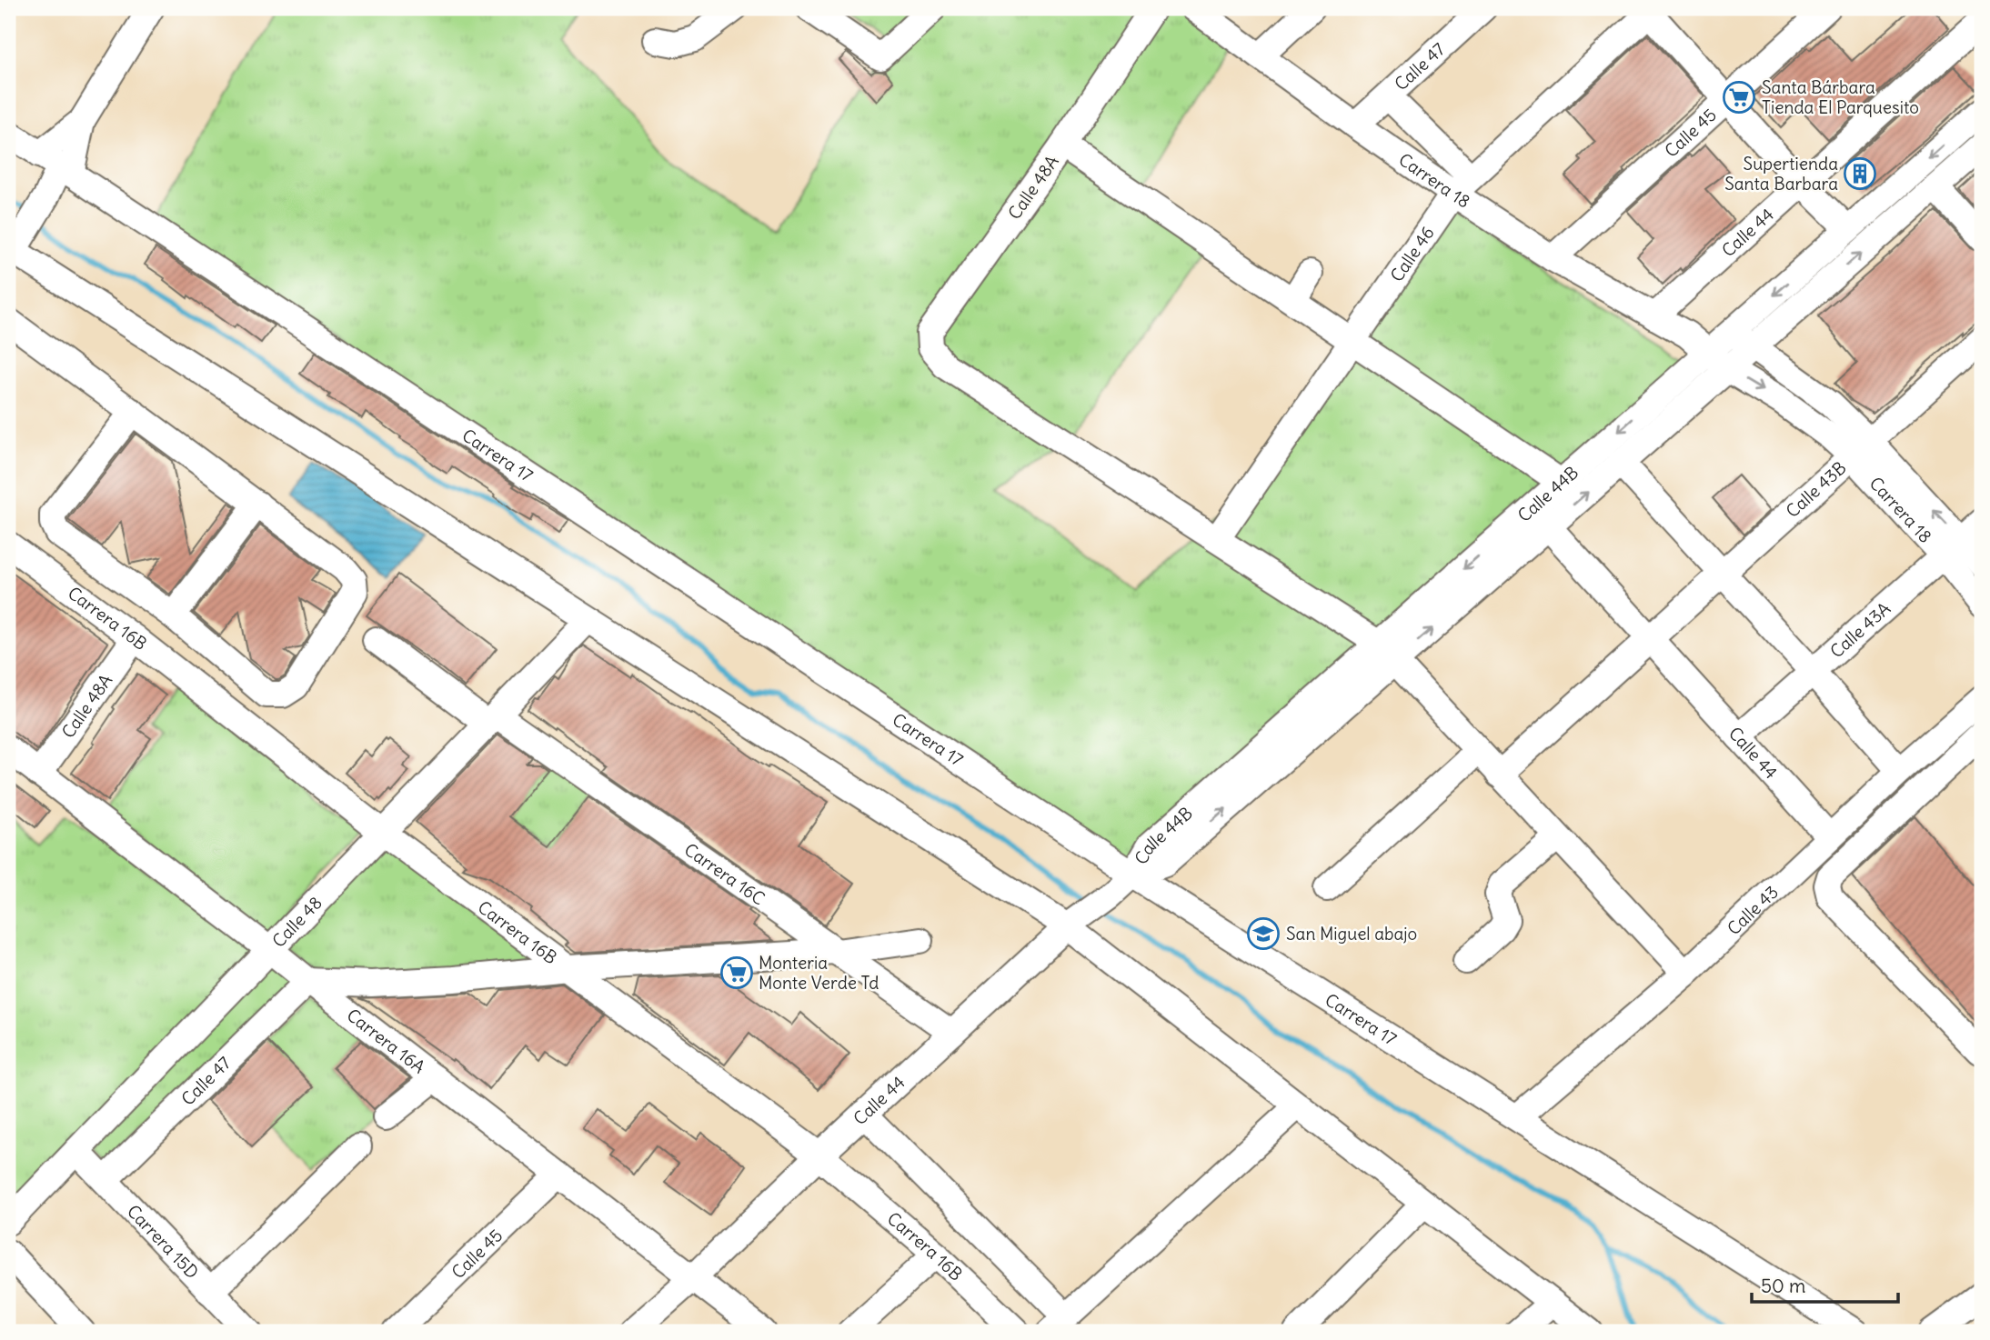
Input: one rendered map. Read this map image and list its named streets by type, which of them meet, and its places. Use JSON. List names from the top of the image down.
{
  "streets": {
    "street": [
      "Calle 47",
      "Calle 45",
      "Carrera 18",
      "Calle 48A",
      "Calle 44",
      "Calle 46",
      "Carrera 17",
      "Calle 43B",
      "Calle 44B",
      "Carrera 16B",
      "Calle 43A",
      "Carrera 16C",
      "Calle 43",
      "Calle 48",
      "Carrera 16A",
      "Carrera 15D"
    ]
  },
  "crossings": [
    ["Calle 47", "Carrera 18"],
    ["Calle 47", "Carrera 16A"],
    ["Calle 47", "Carrera 15D"],
    ["Calle 45", "Carrera 18"],
    ["Calle 45", "Carrera 16A"],
    ["Carrera 18", "Calle 44"],
    ["Carrera 18", "Calle 46"],
    ["Carrera 18", "Calle 43B"],
    ["Carrera 18", "Calle 44B"],
    ["Carrera 18", "Calle 43A"],
    ["Calle 48A", "Calle 46"],
    ["Calle 48A", "Carrera 16B"],
    ["Calle 48A", "Carrera 16A"],
    ["Calle 44", "Carrera 17"],
    ["Calle 44", "Calle 43B"],
    ["Calle 44", "Calle 44B"],
    ["Calle 44", "Carrera 16B"],
    ["Calle 44", "Calle 43A"],
    ["Calle 44", "Carrera 16C"],
    ["Calle 44", "Calle 43"],
    ["Calle 44", "Carrera 16A"],
    ["Carrera 17", "Calle 44B"],
    ["Carrera 17", "Calle 43"],
    ["Carrera 16B", "Calle 48"],
    ["Carrera 16C", "Calle 48"],
    ["Calle 48", "Carrera 16A"],
    ["Calle 48", "Carrera 15D"]
  ],
  "places": {
    "supermarket": ["Santa Bárbara Tienda El Parquesito", "Monteria Monte Verde Td"],
    "building": ["Supertienda Santa Barbara"],
    "school or university": ["San Miguel abajo"]
  },
  "scale_bar": "50 m"
}
